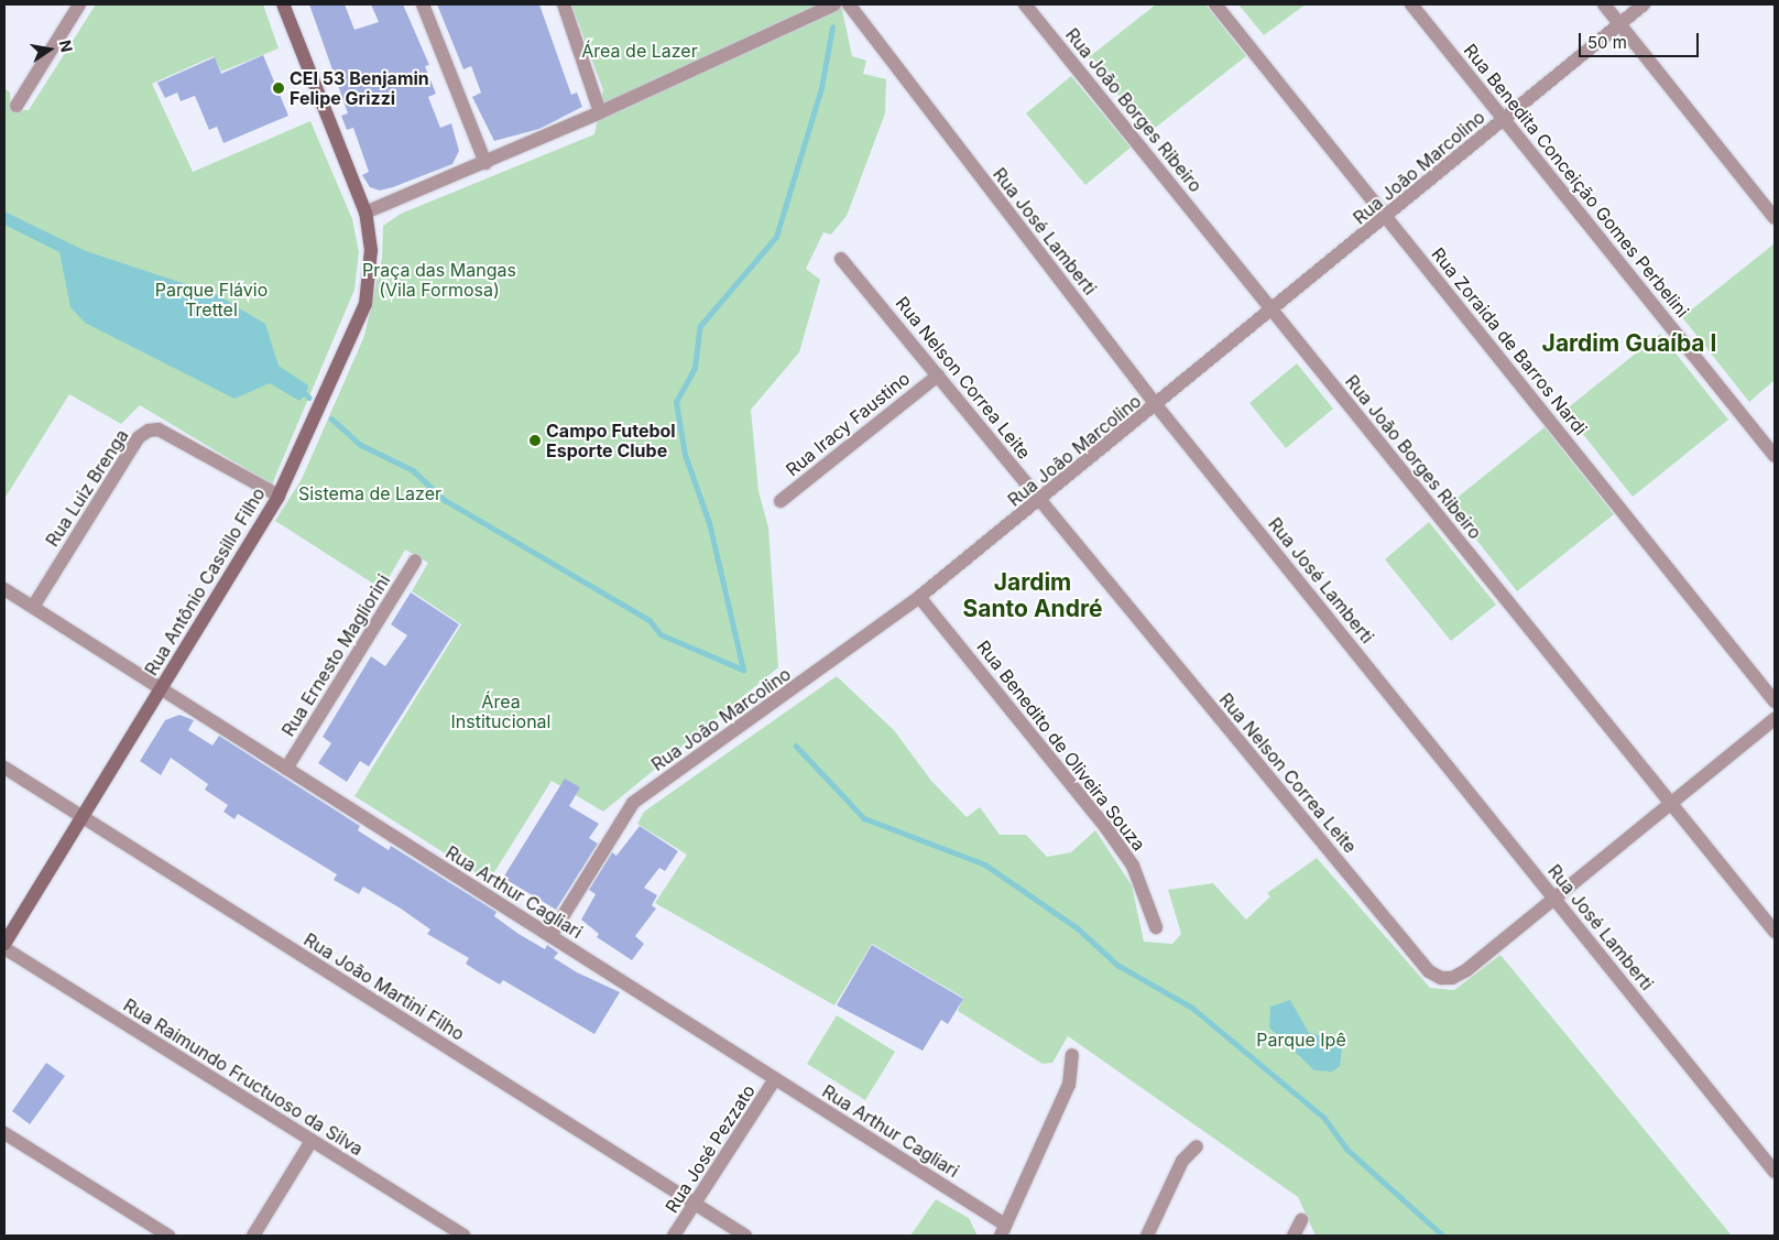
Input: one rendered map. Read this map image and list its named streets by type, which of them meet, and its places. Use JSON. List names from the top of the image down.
{
  "streets": {
    "street": [
      "Rua João Borges Ribeiro",
      "Rua João Marcolino",
      "Rua Benedita Conceição Gomes Perbelini",
      "Rua José Lamberti",
      "Rua Zoraida de Barros Nardi",
      "Rua Nelson Correa Leite",
      "Rua Iracy Faustino",
      "Rua Luiz Brenga",
      "Rua Antônio Cassillo Filho",
      "Rua Ernesto Magliorini",
      "Rua Benedito de Oliveira Souza",
      "Rua Arthur Cagliari",
      "Rua João Martini Filho",
      "Rua Raimundo Fructuoso da Silva",
      "Rua José Pezzato"
    ]
  },
  "crossings": [
    ["Rua João Borges Ribeiro", "Rua João Marcolino"],
    ["Rua João Borges Ribeiro", "Rua Nelson Correa Leite"],
    ["Rua João Marcolino", "Rua Benedita Conceição Gomes Perbelini"],
    ["Rua João Marcolino", "Rua José Lamberti"],
    ["Rua João Marcolino", "Rua Zoraida de Barros Nardi"],
    ["Rua João Marcolino", "Rua Nelson Correa Leite"],
    ["Rua João Marcolino", "Rua Benedito de Oliveira Souza"],
    ["Rua João Marcolino", "Rua Arthur Cagliari"],
    ["Rua José Lamberti", "Rua Nelson Correa Leite"],
    ["Rua Nelson Correa Leite", "Rua Iracy Faustino"],
    ["Rua Luiz Brenga", "Rua Antônio Cassillo Filho"],
    ["Rua Luiz Brenga", "Rua Arthur Cagliari"],
    ["Rua Antônio Cassillo Filho", "Rua Arthur Cagliari"],
    ["Rua Antônio Cassillo Filho", "Rua João Martini Filho"],
    ["Rua Ernesto Magliorini", "Rua Arthur Cagliari"],
    ["Rua Arthur Cagliari", "Rua José Pezzato"],
    ["Rua João Martini Filho", "Rua José Pezzato"]
  ],
  "districts": ["Jardim Guaíba I", "Jardim Santo André"],
  "parks": [
    "Área de Lazer",
    "Praça das Mangas (Vila Formosa)",
    "Parque Flávio Trettel",
    "Sistema de Lazer",
    "Área Institucional",
    "Parque Ipê"
  ],
  "places": ["CEI 53 Benjamin Felipe Grizzi", "Campo Futebol Esporte Clube"],
  "scale_bar": "50 m",
  "north": "right"
}
